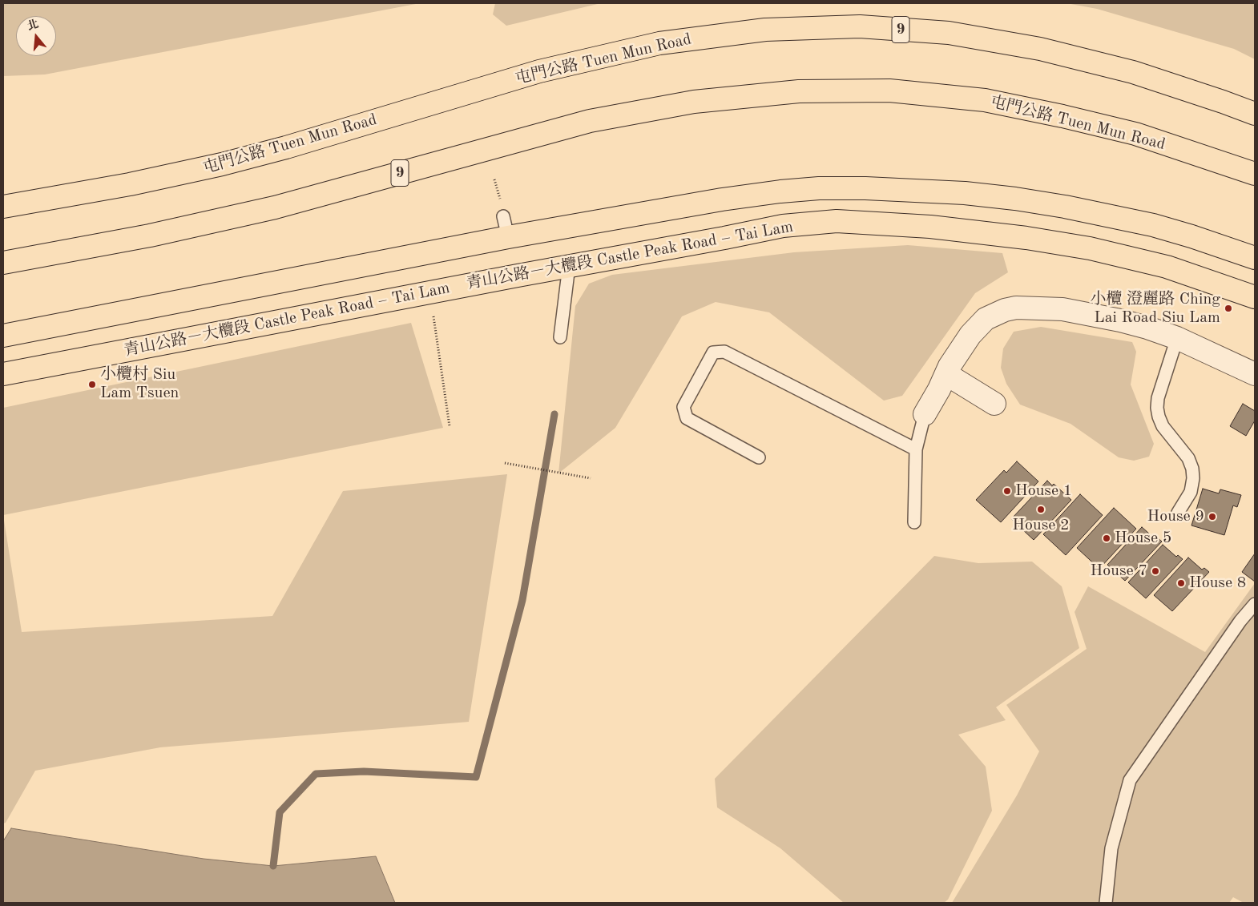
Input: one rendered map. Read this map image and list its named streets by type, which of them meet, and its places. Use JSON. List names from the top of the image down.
{
  "streets": {
    "main road": ["9", "屯門公路 Tuen Mun Road", "青山公路－大欖段 Castle Peak Road – Tai Lam"]
  },
  "places": [
    "小欖 澄麗路 Ching Lai Road Siu Lam",
    "小欖村 Siu Lam Tsuen",
    "House 1",
    "House 2",
    "House 9",
    "House 5",
    "House 7",
    "House 8"
  ],
  "north": "top"
}
